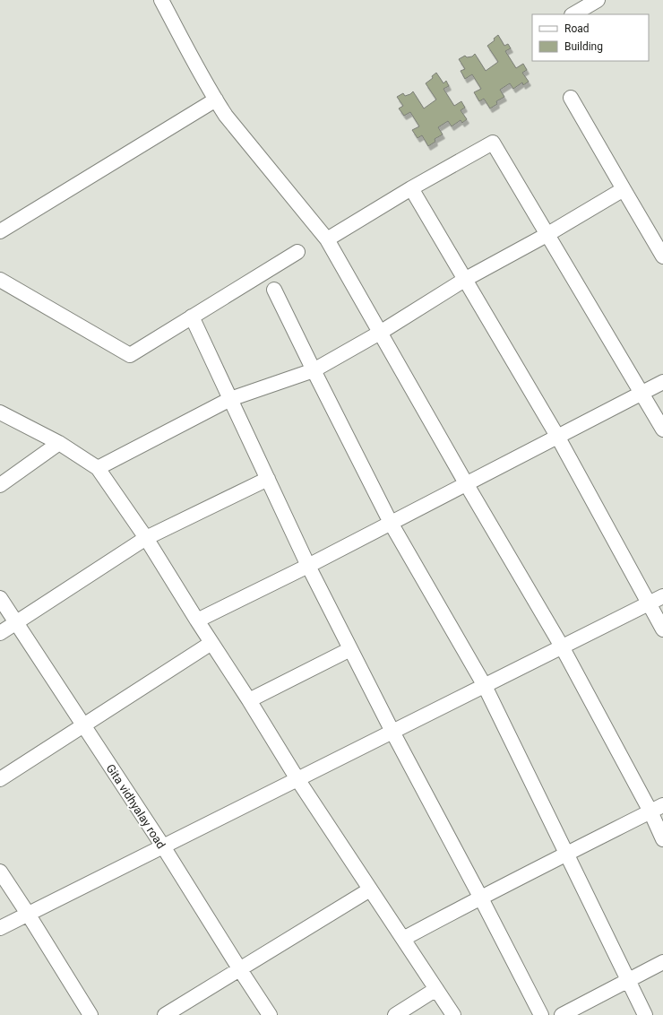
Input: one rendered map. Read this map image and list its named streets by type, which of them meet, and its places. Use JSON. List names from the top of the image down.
{
  "streets": {
    "street": ["Gita vidhyalay road"]
  },
  "legend": ["Road", "Building"]
}
